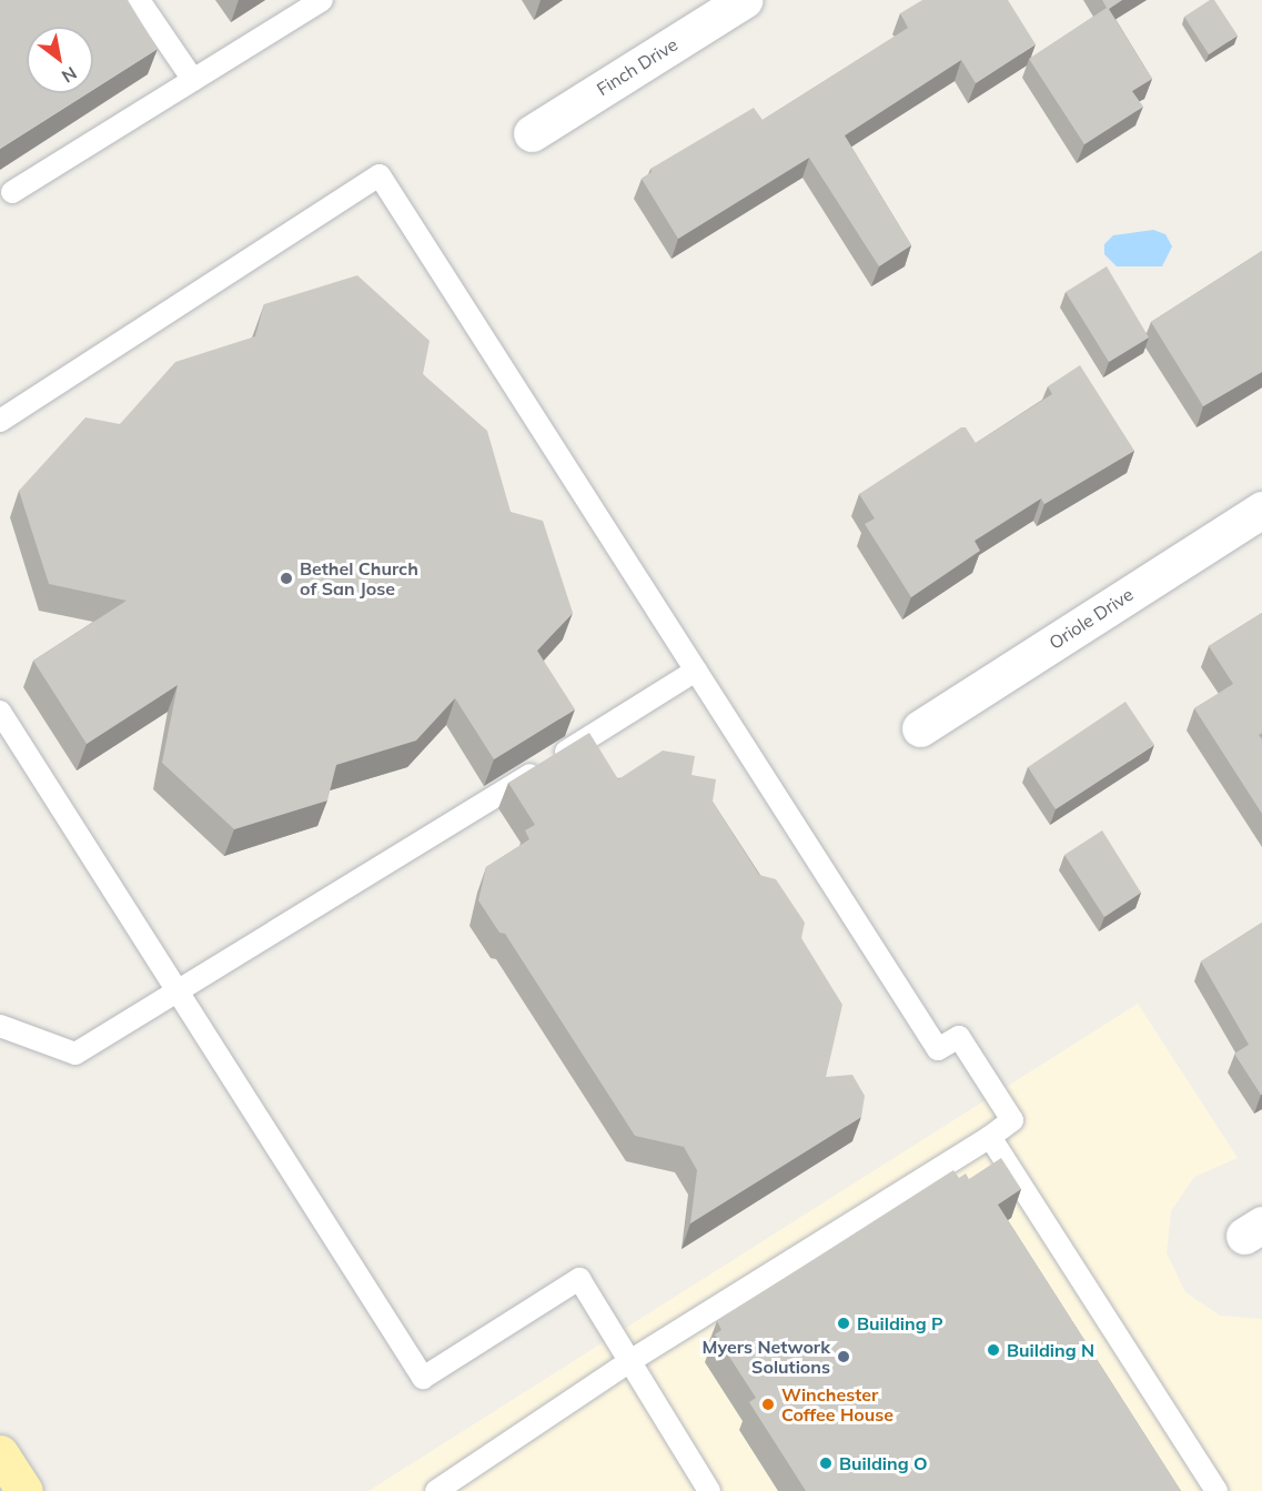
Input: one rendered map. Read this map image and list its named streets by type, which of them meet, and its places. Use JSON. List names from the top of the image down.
{
  "streets": {
    "street": ["Finch Drive", "Oriole Drive"]
  },
  "places": [
    "Bethel Church of San Jose",
    "Building P",
    "Building N",
    "Myers Network Solutions",
    "Winchester Coffee House",
    "Building O"
  ],
  "north": "bottom right"
}
